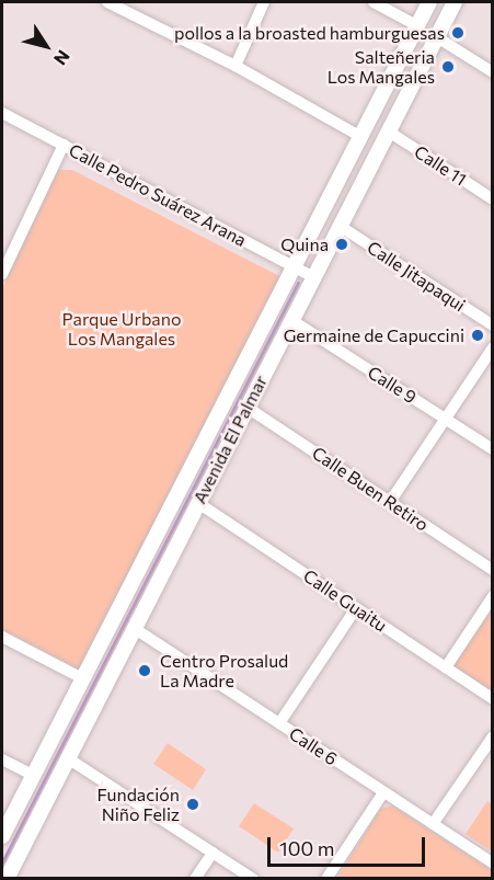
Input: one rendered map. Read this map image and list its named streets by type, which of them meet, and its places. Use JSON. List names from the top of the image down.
{
  "streets": {
    "street": [
      "Calle 11",
      "Calle Pedro Suárez Arana",
      "Calle Jitapaqui",
      "Calle 9",
      "Avenida El Palmar",
      "Calle Buen Retiro",
      "Calle Guaitu",
      "Calle 6"
    ]
  },
  "crossings": [
    ["Calle 11", "Avenida El Palmar"],
    ["Calle Pedro Suárez Arana", "Avenida El Palmar"],
    ["Calle Jitapaqui", "Avenida El Palmar"],
    ["Calle 9", "Avenida El Palmar"],
    ["Avenida El Palmar", "Calle Buen Retiro"],
    ["Avenida El Palmar", "Calle Guaitu"],
    ["Avenida El Palmar", "Calle 6"]
  ],
  "parks": ["Parque Urbano Los Mangales"],
  "places": [
    "pollos a la broasted hamburguesas",
    "Salteñeria Los Mangales",
    "Quina",
    "Germaine de Capuccini",
    "Centro Prosalud La Madre",
    "Fundación Niño Feliz"
  ],
  "scale_bar": "100 m",
  "north": "bottom right"
}
